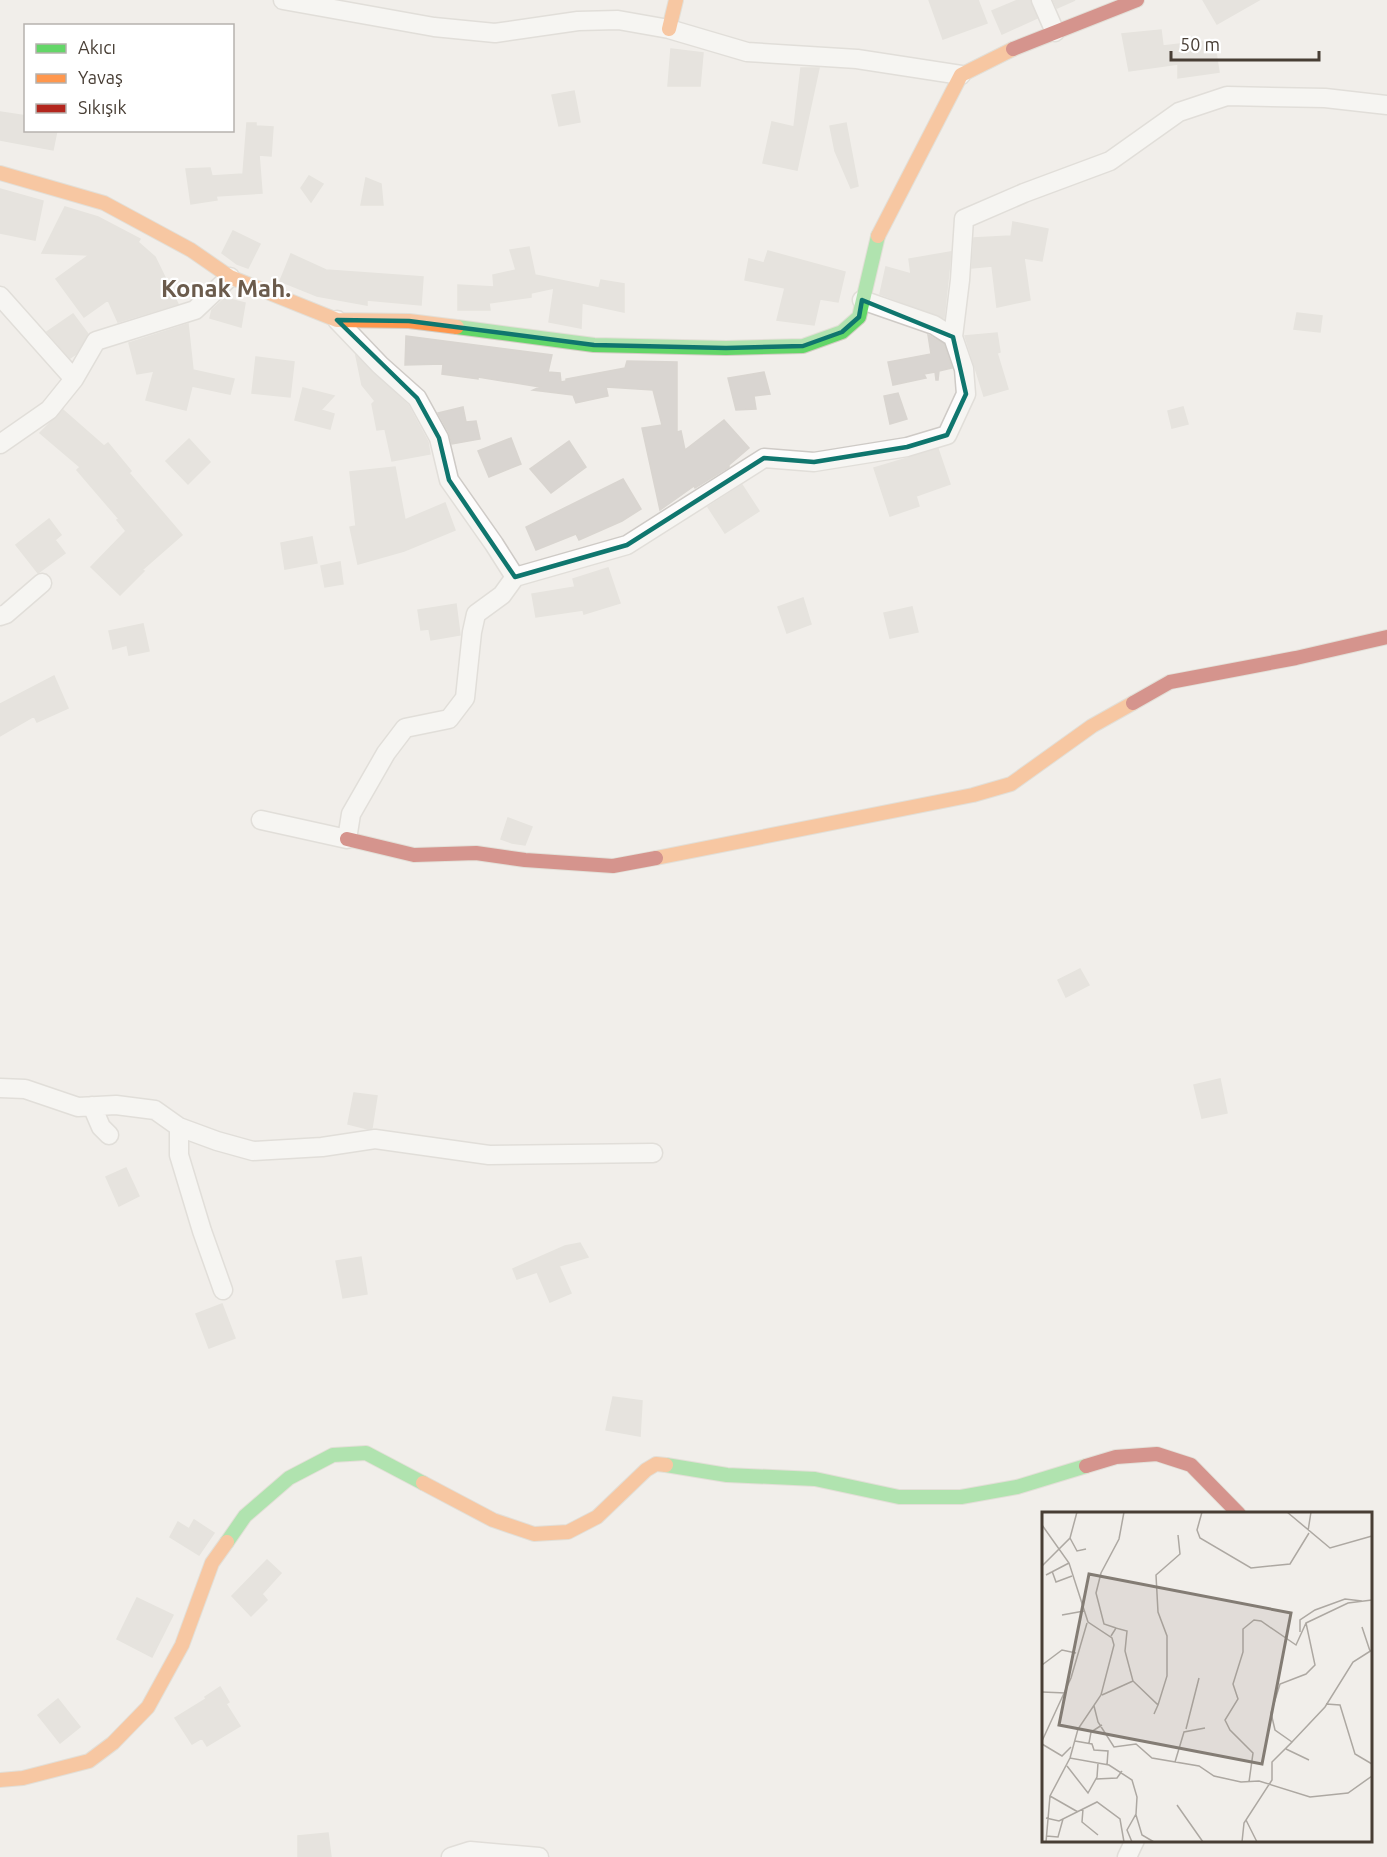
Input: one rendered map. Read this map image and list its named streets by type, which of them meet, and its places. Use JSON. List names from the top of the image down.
{
  "districts": ["Konak Mah."],
  "legend": ["Akıcı", "Yavaş", "Sıkışık"],
  "scale_bar": "50 m"
}
